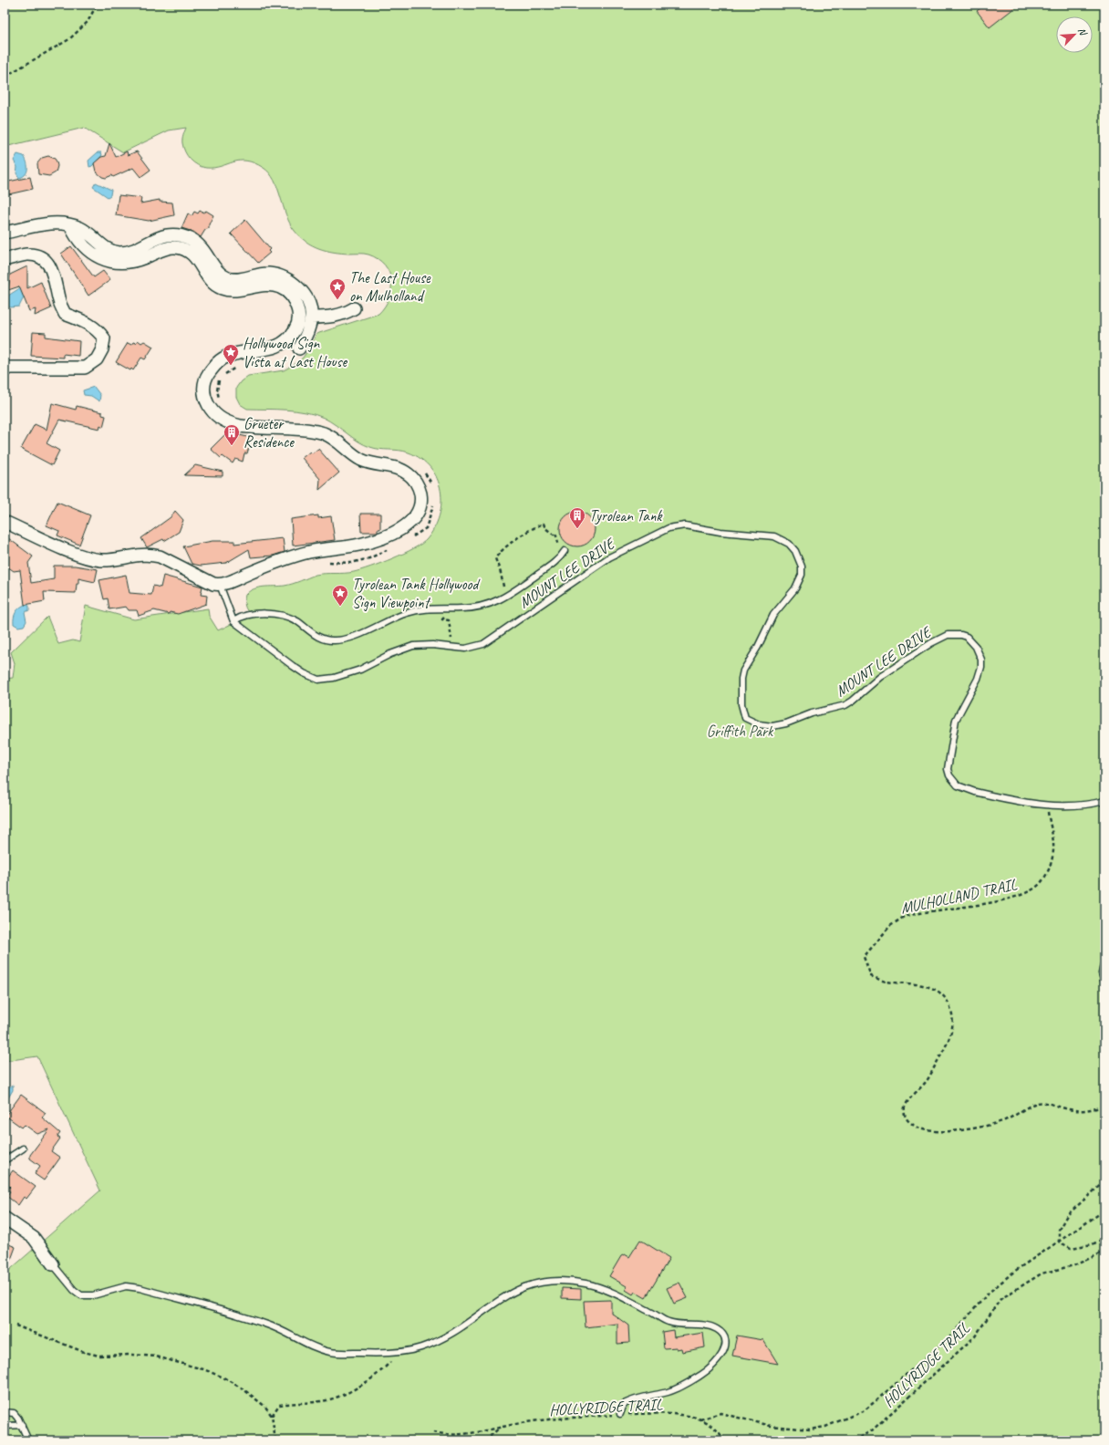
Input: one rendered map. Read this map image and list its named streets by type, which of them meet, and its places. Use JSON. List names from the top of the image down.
{
  "streets": {
    "lane": ["MOUNT LEE DRIVE"],
    "path": ["MULHOLLAND TRAIL", "HOLLYRIDGE TRAIL"]
  },
  "crossings": [
    ["MOUNT LEE DRIVE", "MULHOLLAND TRAIL"]
  ],
  "parks": ["Griffith Park"],
  "places": {
    "place": ["The Last House on Mulholland", "Hollywood Sign Vista at Last House", "Tyrolean Tank Hollywood Sign Viewpoint"],
    "building": ["Grueter Residence", "Tyrolean Tank"]
  },
  "north": "top right"
}
